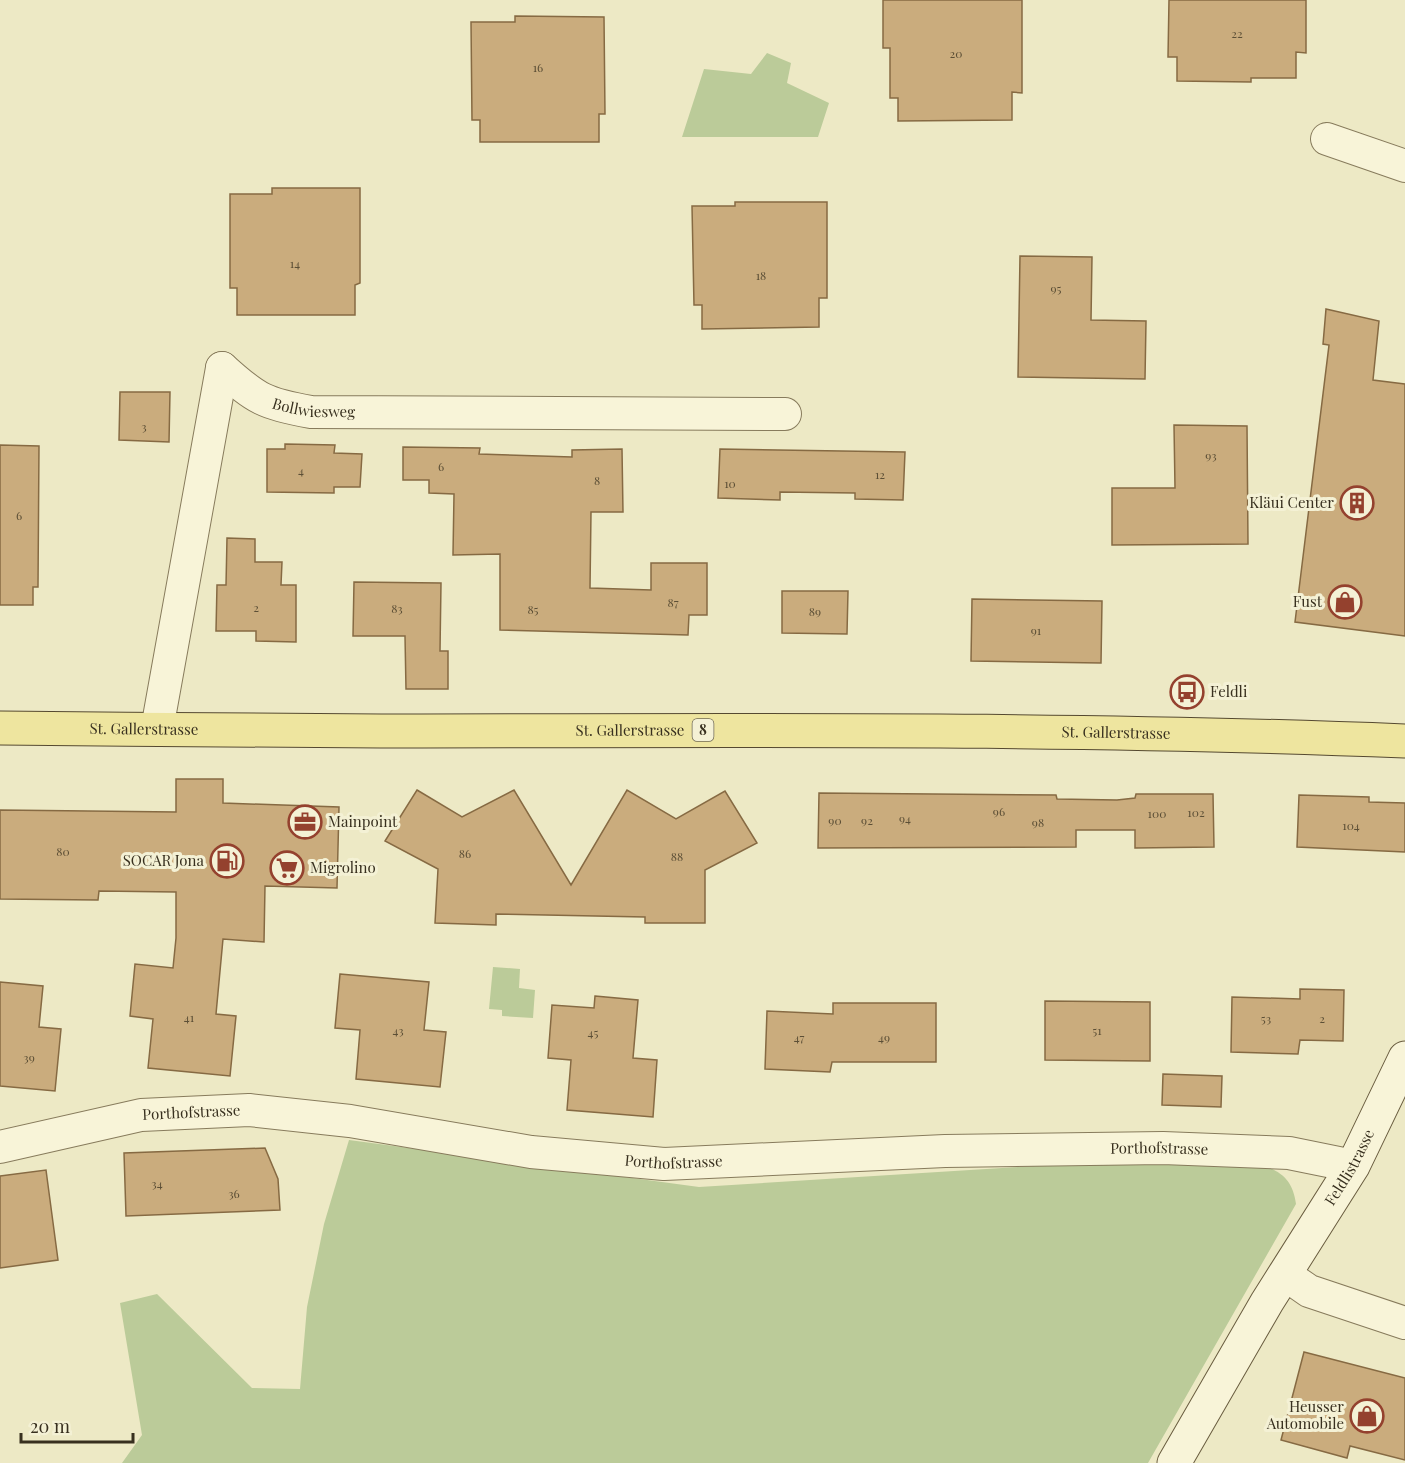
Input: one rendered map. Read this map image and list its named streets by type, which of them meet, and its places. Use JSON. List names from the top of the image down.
{
  "streets": {
    "main road": ["St. Gallerstrasse", "8"],
    "street": ["Bollwiesweg", "Porthofstrasse", "Feldlistrasse"]
  },
  "crossings": [
    ["Bollwiesweg", "St. Gallerstrasse"],
    ["Porthofstrasse", "Feldlistrasse"]
  ],
  "places": {
    "building": ["Kläui Center"],
    "shop": ["Fust", "Heusser Automobile"],
    "bus stop": ["Feldli"],
    "office": ["Mainpoint"],
    "fuel station": ["SOCAR Jona"],
    "supermarket": ["Migrolino"]
  },
  "house_numbers": [
    "22",
    "20",
    "16",
    "14",
    "18",
    "95",
    "3",
    "93",
    "6",
    "4",
    "12",
    "8",
    "10",
    "6",
    "87",
    "2",
    "83",
    "85",
    "89",
    "91",
    "96",
    "102",
    "100",
    "94",
    "90",
    "92",
    "98",
    "104",
    "80",
    "86",
    "88",
    "41",
    "53",
    "2",
    "43",
    "51",
    "45",
    "47",
    "49",
    "39",
    "34",
    "36"
  ],
  "scale_bar": "20 m"
}
